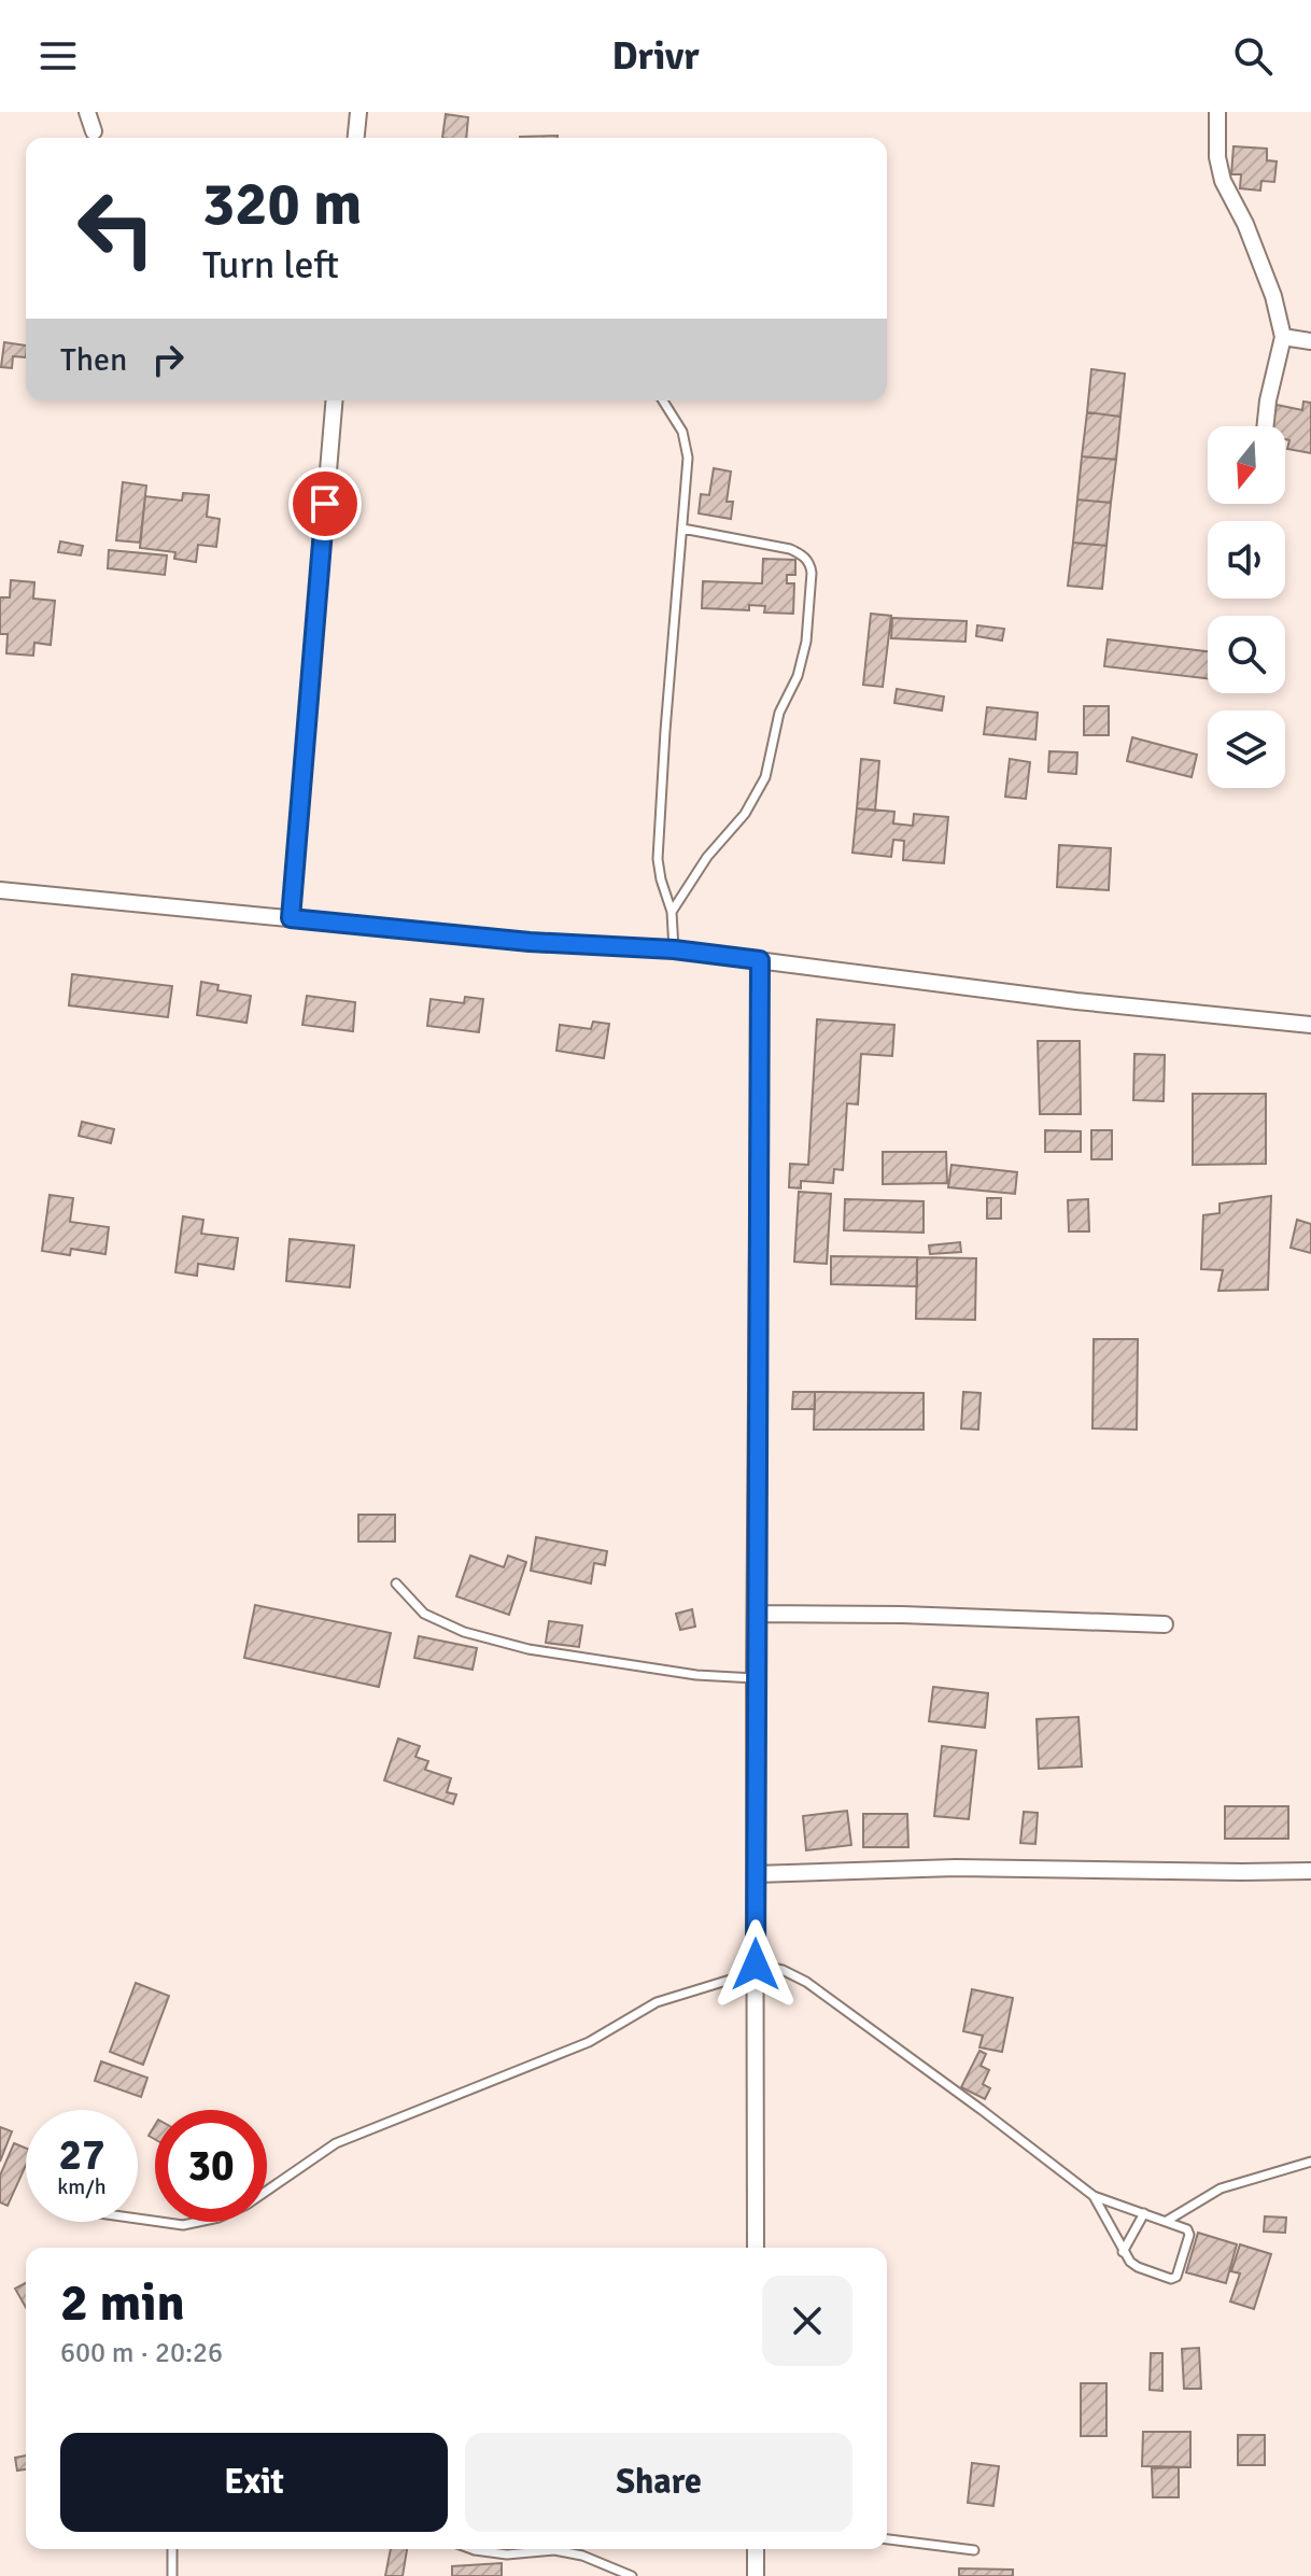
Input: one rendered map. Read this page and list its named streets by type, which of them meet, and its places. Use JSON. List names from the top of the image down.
{
  "north": "bottom",
  "page": {
    "header": "Drivr",
    "turn": ["320 m", "Turn left"],
    "then": "Then",
    "speed": "27 km/h",
    "limit": "30",
    "heading": ["2 min", "600 m · 20:26"],
    "buttons": ["Exit", "Share"]
  }
}
